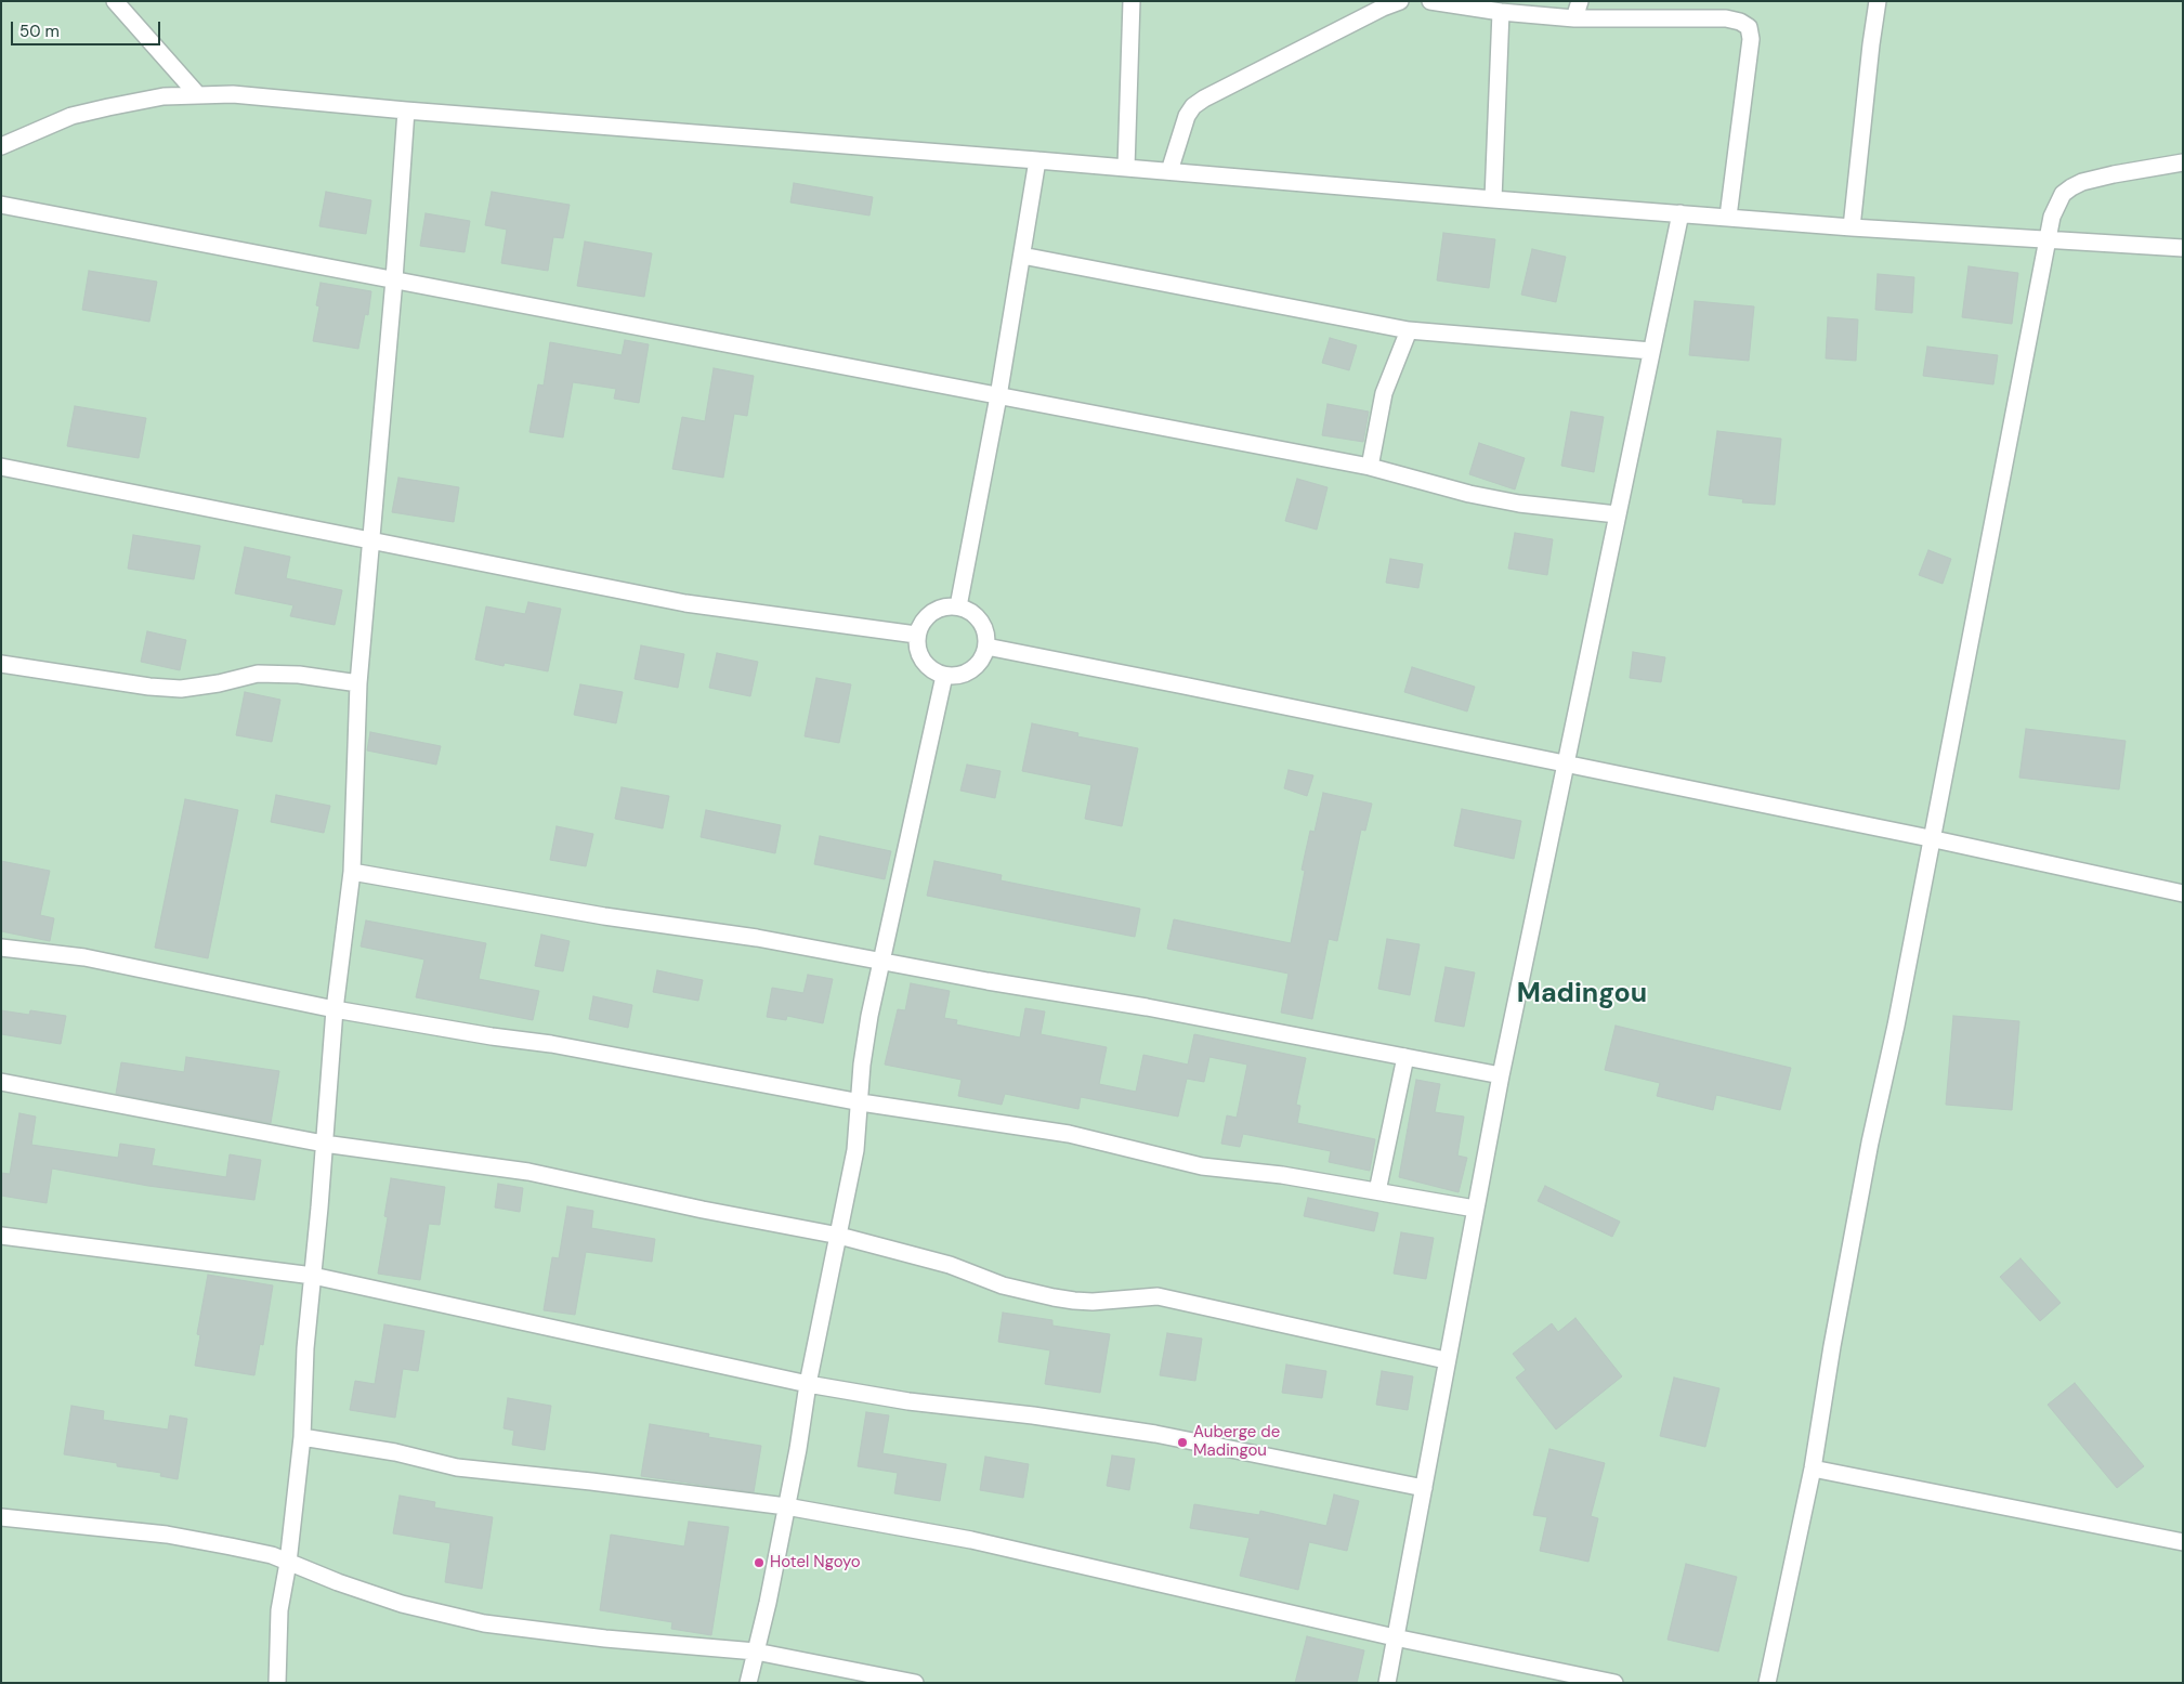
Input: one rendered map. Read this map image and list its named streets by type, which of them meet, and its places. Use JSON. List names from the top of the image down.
{
  "districts": ["Madingou"],
  "places": ["Auberge de Madingou", "Hotel Ngoyo"],
  "scale_bar": "50 m"
}
